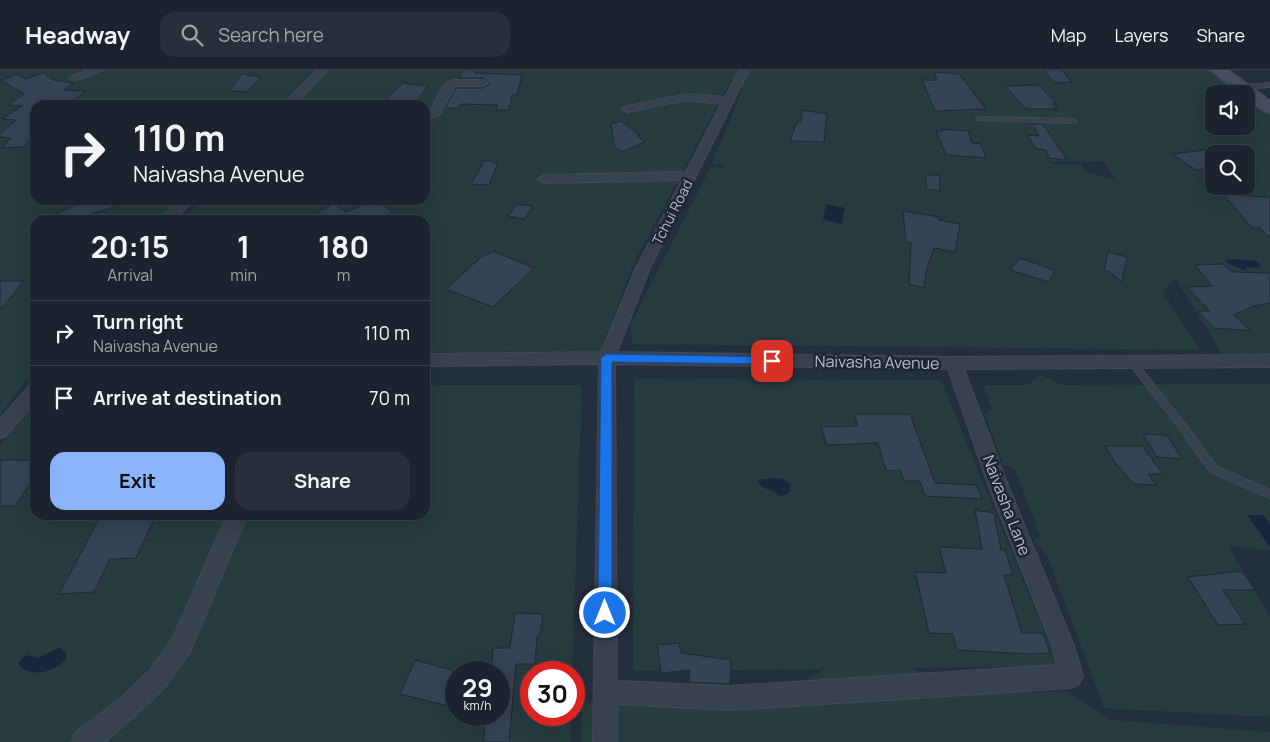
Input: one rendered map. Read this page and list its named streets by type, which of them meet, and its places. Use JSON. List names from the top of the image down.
{
  "streets": {
    "street": ["Tchui Road", "Naivasha Avenue", "Naivasha Lane"]
  },
  "crossings": [
    ["Tchui Road", "Naivasha Avenue"],
    ["Naivasha Avenue", "Naivasha Lane"]
  ],
  "page": {
    "header": "Headway",
    "search": "Search here",
    "nav": ["Map", "Layers", "Share"],
    "turn": ["110 m", "Naivasha Avenue"],
    "eta": [
      "20:15",
      "Arrival",
      "1",
      "min",
      "180",
      "m"
    ],
    "list": [
      {
        "name": "Turn right",
        "note": "Naivasha Avenue",
        "value": "110 m"
      },
      {
        "name": "Arrive at destination",
        "value": "70 m"
      }
    ],
    "buttons": ["Exit", "Share"],
    "speed": "29 km/h",
    "limit": "30"
  }
}
